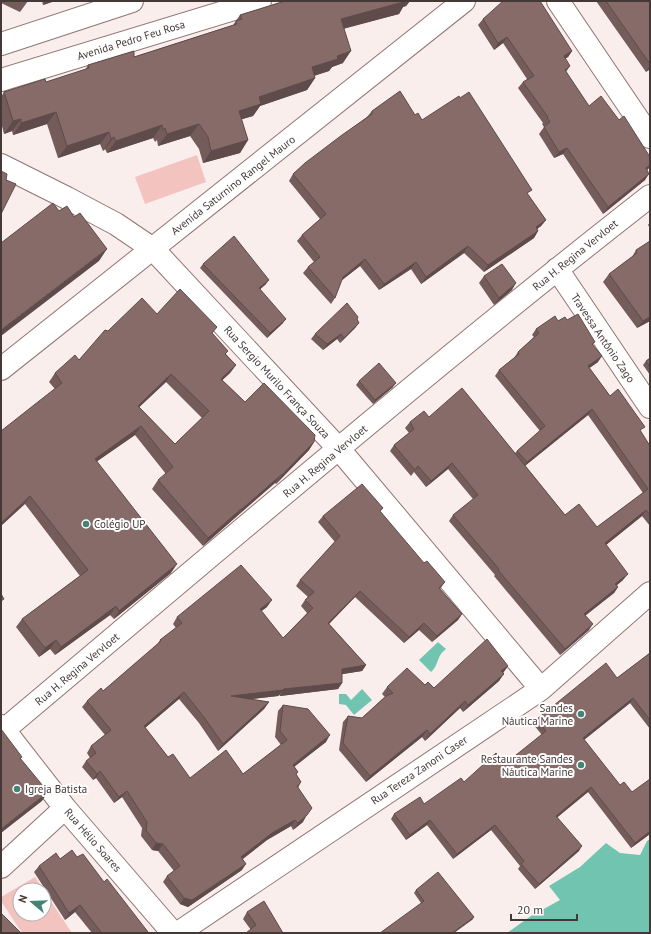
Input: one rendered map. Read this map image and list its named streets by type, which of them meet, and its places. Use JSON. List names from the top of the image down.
{
  "streets": {
    "street": [
      "Avenida Pedro Feu Rosa",
      "Avenida Saturnino Rangel Mauro",
      "Rua H. Regina Vervloet",
      "Travessa Antônio Zago",
      "Rua Sergio Murilo França Souza",
      "Rua Tereza Zanoni Caser",
      "Rua Hélio Soares"
    ]
  },
  "crossings": [
    ["Avenida Saturnino Rangel Mauro", "Rua Sergio Murilo França Souza"],
    ["Rua H. Regina Vervloet", "Travessa Antônio Zago"],
    ["Rua H. Regina Vervloet", "Rua Sergio Murilo França Souza"],
    ["Rua H. Regina Vervloet", "Rua Hélio Soares"],
    ["Rua Sergio Murilo França Souza", "Rua Tereza Zanoni Caser"]
  ],
  "places": [
    "Colégio UP",
    "Sandes Náutica Marine",
    "Restaurante Sandes Náutica Marine",
    "Igreja Batista"
  ],
  "scale_bar": "20 m",
  "north": "left"
}
